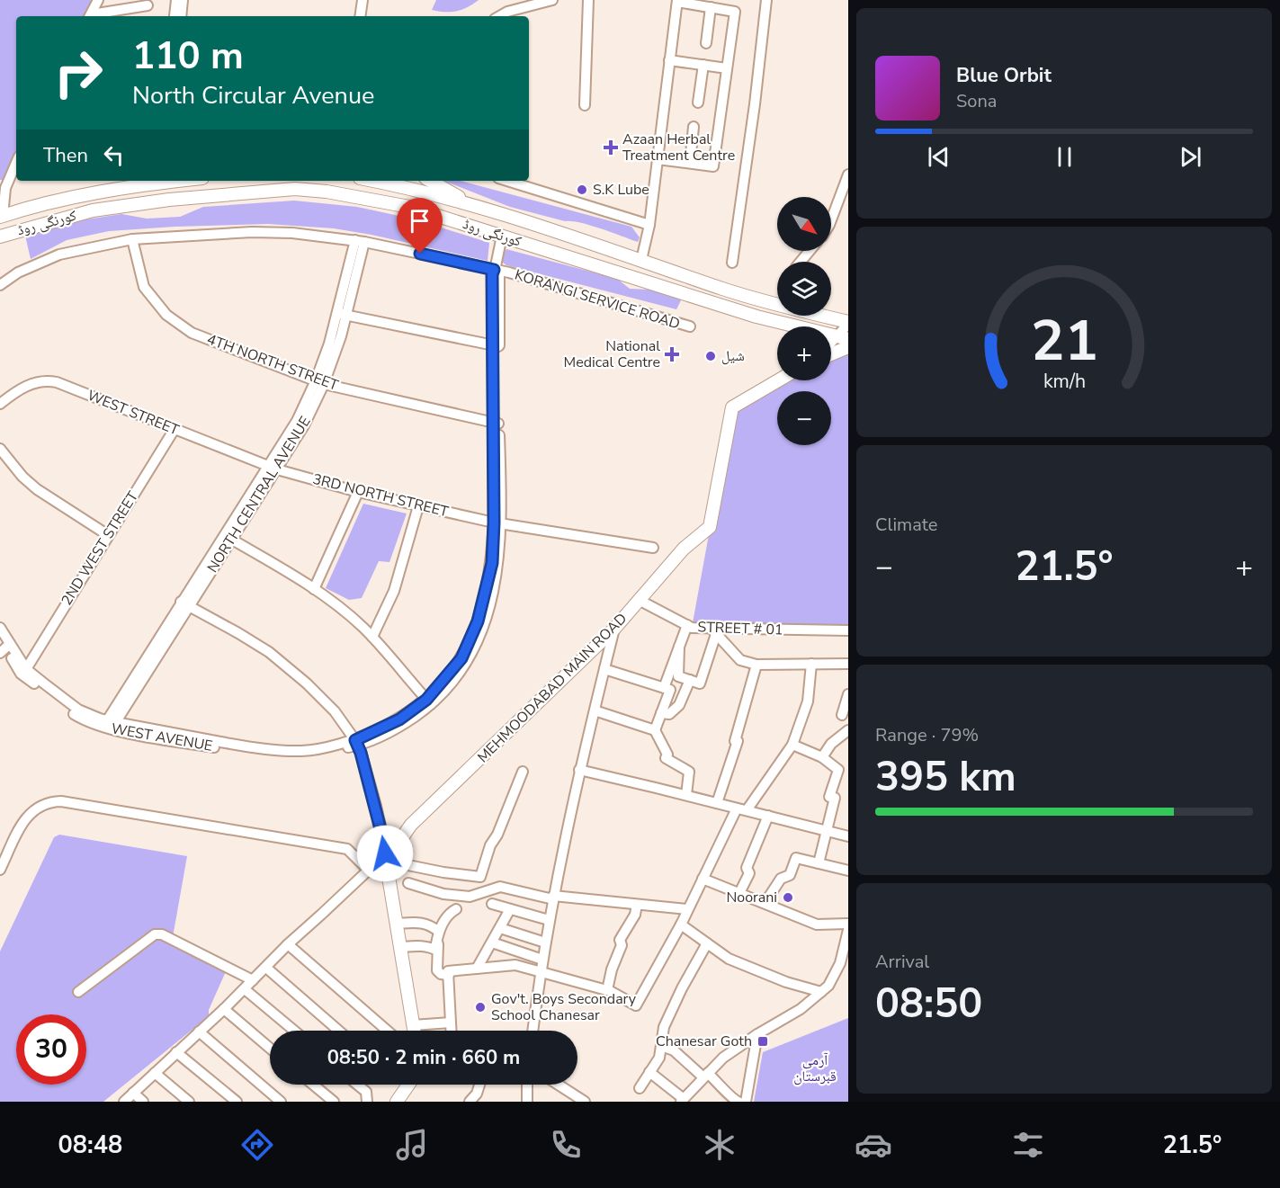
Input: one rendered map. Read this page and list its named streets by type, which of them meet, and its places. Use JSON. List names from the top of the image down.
{
  "streets": {
    "main road": ["کورنگی روڈ", "MEHMOODABAD MAIN ROAD"],
    "street": [
      "KORANGI SERVICE ROAD",
      "4TH NORTH STREET",
      "WEST STREET",
      "NORTH CENTRAL AVENUE",
      "3RD NORTH STREET",
      "2ND WEST STREET",
      "STREET # 01",
      "WEST AVENUE"
    ]
  },
  "crossings": [
    ["کورنگی روڈ", "WEST AVENUE"],
    ["KORANGI SERVICE ROAD", "4TH NORTH STREET"],
    ["KORANGI SERVICE ROAD", "NORTH CENTRAL AVENUE"],
    ["KORANGI SERVICE ROAD", "WEST AVENUE"],
    ["4TH NORTH STREET", "NORTH CENTRAL AVENUE"],
    ["4TH NORTH STREET", "WEST AVENUE"],
    ["WEST STREET", "NORTH CENTRAL AVENUE"],
    ["WEST STREET", "3RD NORTH STREET"],
    ["WEST STREET", "2ND WEST STREET"],
    ["NORTH CENTRAL AVENUE", "3RD NORTH STREET"],
    ["NORTH CENTRAL AVENUE", "WEST AVENUE"],
    ["3RD NORTH STREET", "WEST AVENUE"],
    ["2ND WEST STREET", "WEST AVENUE"],
    ["STREET # 01", "MEHMOODABAD MAIN ROAD"]
  ],
  "parks": ["آرمی قبرستان"],
  "places": {
    "health": ["Azaan Herbal Treatment Centre", "National Medical Centre"],
    "other": [
      "S.K Lube",
      "شیل",
      "Noorani",
      "Gov't. Boys Secondary School Chanesar"
    ],
    "transit": ["Chanesar Goth"]
  },
  "north": "bottom right",
  "page": {
    "turn": ["110 m", "North Circular Avenue"],
    "song": ["Blue Orbit", "Sona"],
    "then": "Then",
    "map_buttons": ["+", "−"],
    "tile": [
      "Climate",
      ["Range · 79%", "395 km"],
      ["Arrival", "08:50"]
    ],
    "heat": ["−", "21.5°", "+"],
    "limit": "30",
    "trip": "08:50 · 2 min · 660 m",
    "tabs": ["08:48", "21.5°"],
    "gauge": ["21", "km/h"]
  }
}
